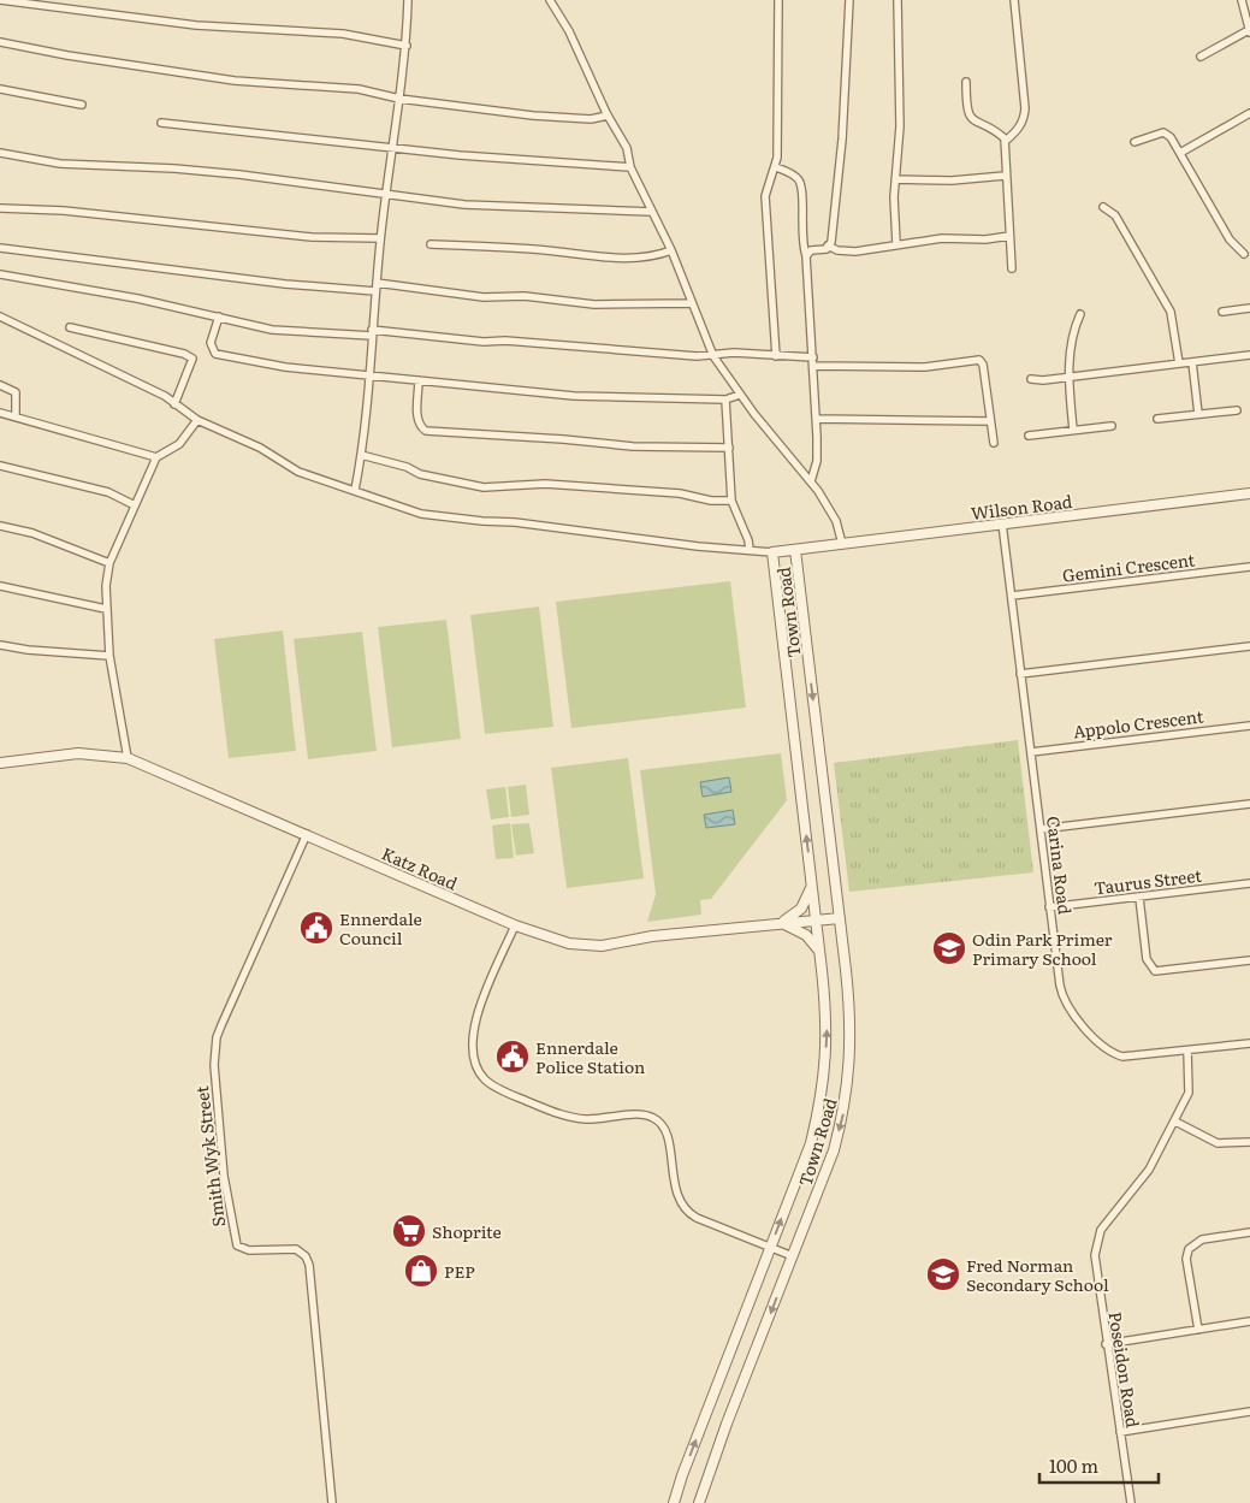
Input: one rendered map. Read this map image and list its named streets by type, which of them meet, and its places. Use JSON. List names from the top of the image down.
{
  "streets": {
    "street": [
      "Wilson Road",
      "Gemini Crescent",
      "Town Road",
      "Appolo Crescent",
      "Carina Road",
      "Katz Road",
      "Taurus Street",
      "Smith Wyk Street",
      "Poseidon Road"
    ]
  },
  "crossings": [
    ["Wilson Road", "Town Road"],
    ["Wilson Road", "Carina Road"],
    ["Gemini Crescent", "Carina Road"],
    ["Town Road", "Katz Road"],
    ["Appolo Crescent", "Carina Road"],
    ["Carina Road", "Taurus Street"],
    ["Carina Road", "Poseidon Road"],
    ["Katz Road", "Smith Wyk Street"]
  ],
  "places": {
    "public building": ["Ennerdale Council", "Ennerdale Police Station"],
    "school or university": ["Odin Park Primer Primary School", "Fred Norman Secondary School"],
    "supermarket": ["Shoprite"],
    "shop": ["PEP"]
  },
  "scale_bar": "100 m"
}
